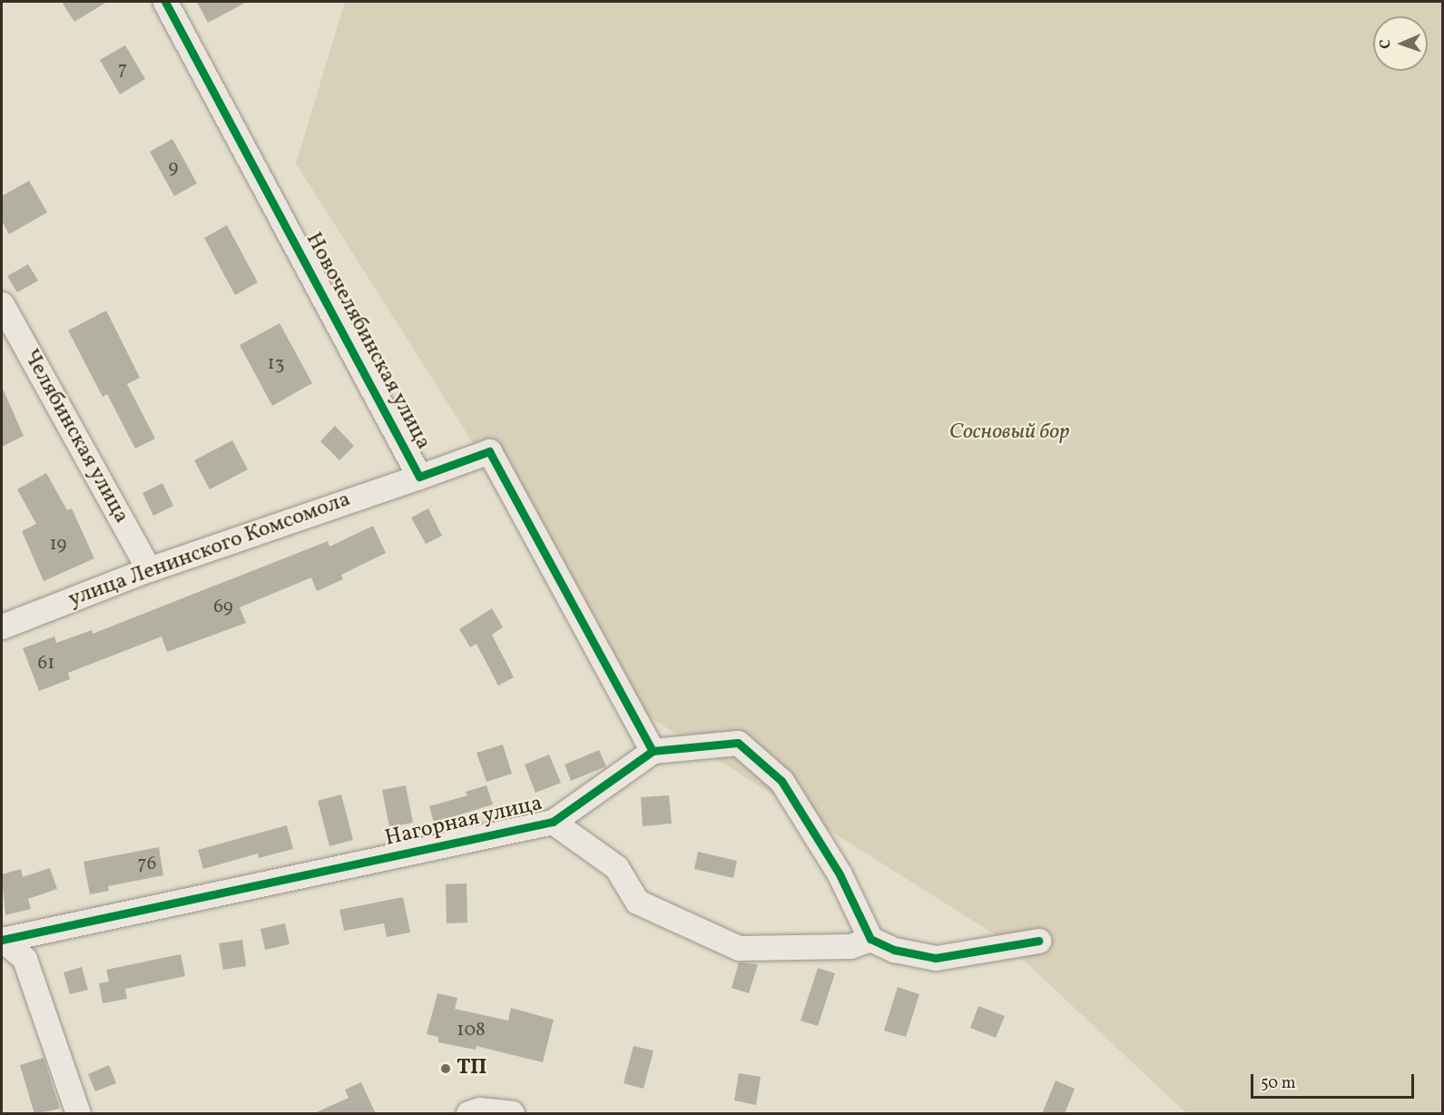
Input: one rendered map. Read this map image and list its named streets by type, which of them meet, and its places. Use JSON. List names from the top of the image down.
{
  "streets": {
    "street": [
      "Новочелябинская улица",
      "Челябинская улица",
      "улица Ленинского Комсомола",
      "Нагорная улица"
    ]
  },
  "crossings": [
    ["Новочелябинская улица", "улица Ленинского Комсомола"],
    ["Новочелябинская улица", "Нагорная улица"],
    ["Челябинская улица", "улица Ленинского Комсомола"]
  ],
  "parks": ["Сосновый бор"],
  "places": ["ТП"],
  "house_numbers": [
    "7",
    "9",
    "13",
    "19",
    "69",
    "61",
    "76",
    "108"
  ],
  "scale_bar": "50 m",
  "north": "left"
}
